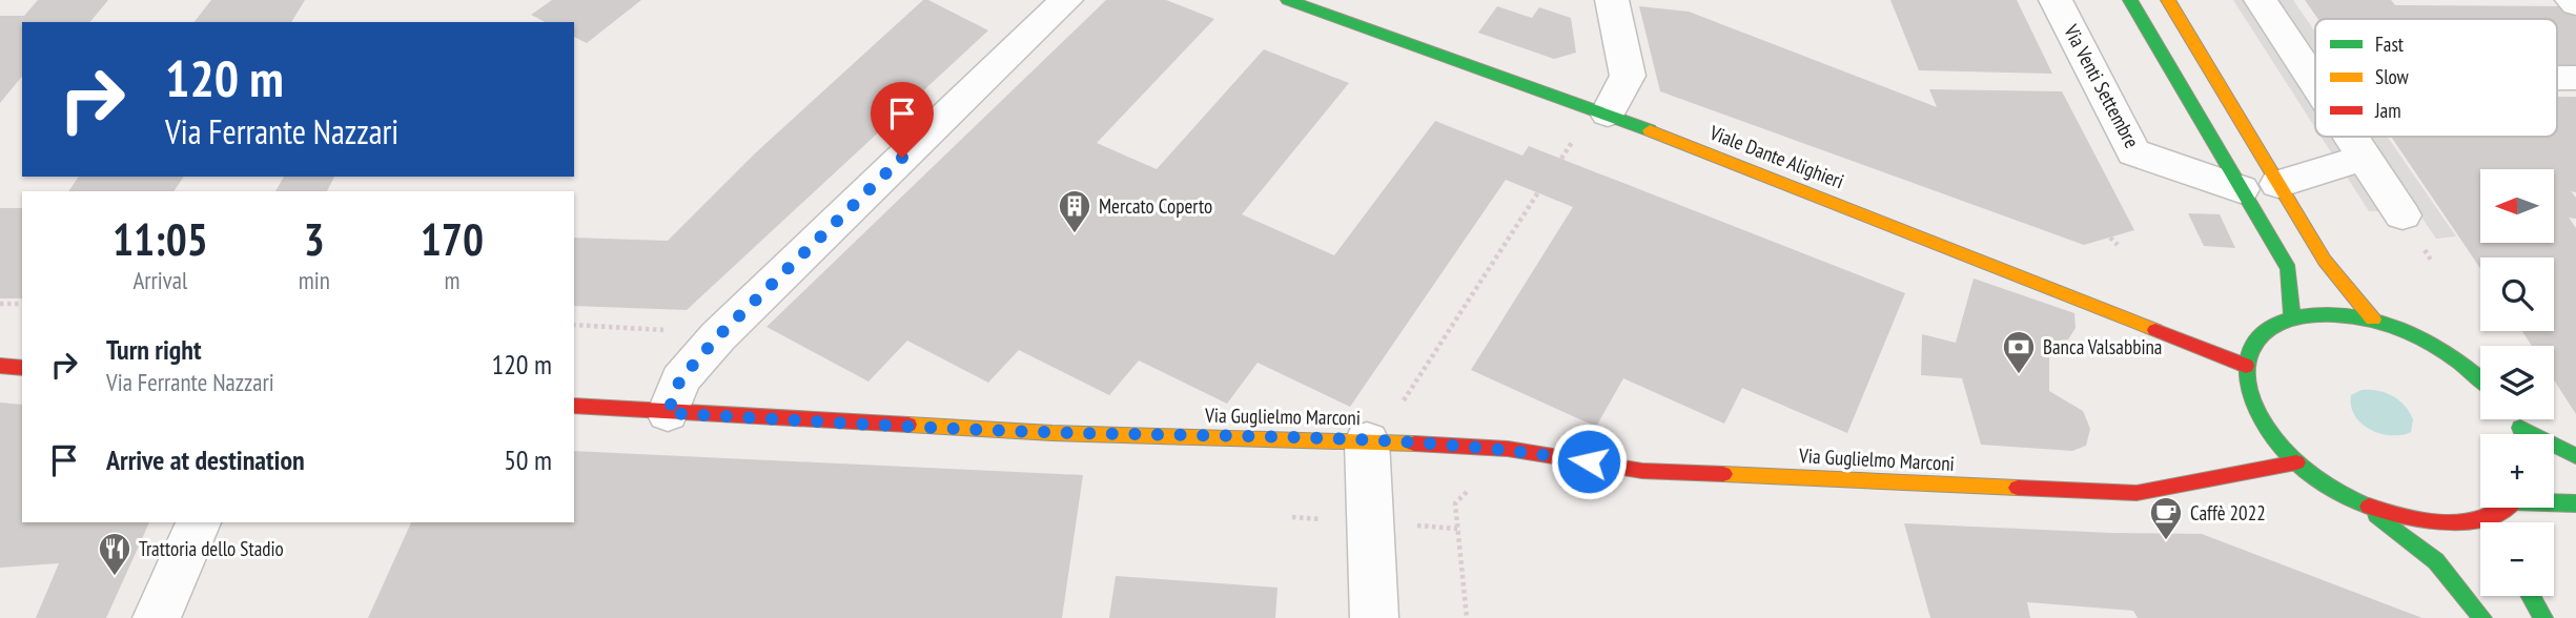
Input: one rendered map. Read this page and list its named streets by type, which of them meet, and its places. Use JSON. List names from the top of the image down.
{
  "streets": {
    "main road": ["Viale Dante Alighieri", "Via Guglielmo Marconi"],
    "street": ["Via Venti Settembre"]
  },
  "places": {
    "building": ["Mercato Coperto"],
    "bank": ["Banca Valsabbina"],
    "cafe": ["Caffè 2022"],
    "restaurant": ["Trattoria dello Stadio"]
  },
  "legend": ["Fast", "Slow", "Jam"],
  "north": "left",
  "page": {
    "turn": ["120 m", "Via Ferrante Nazzari"],
    "map_buttons": ["+", "−"],
    "eta": [
      "11:05",
      "Arrival",
      "3",
      "min",
      "170",
      "m"
    ],
    "list": [
      {
        "name": "Turn right",
        "note": "Via Ferrante Nazzari",
        "value": "120 m"
      },
      {
        "name": "Arrive at destination",
        "value": "50 m"
      }
    ]
  }
}
